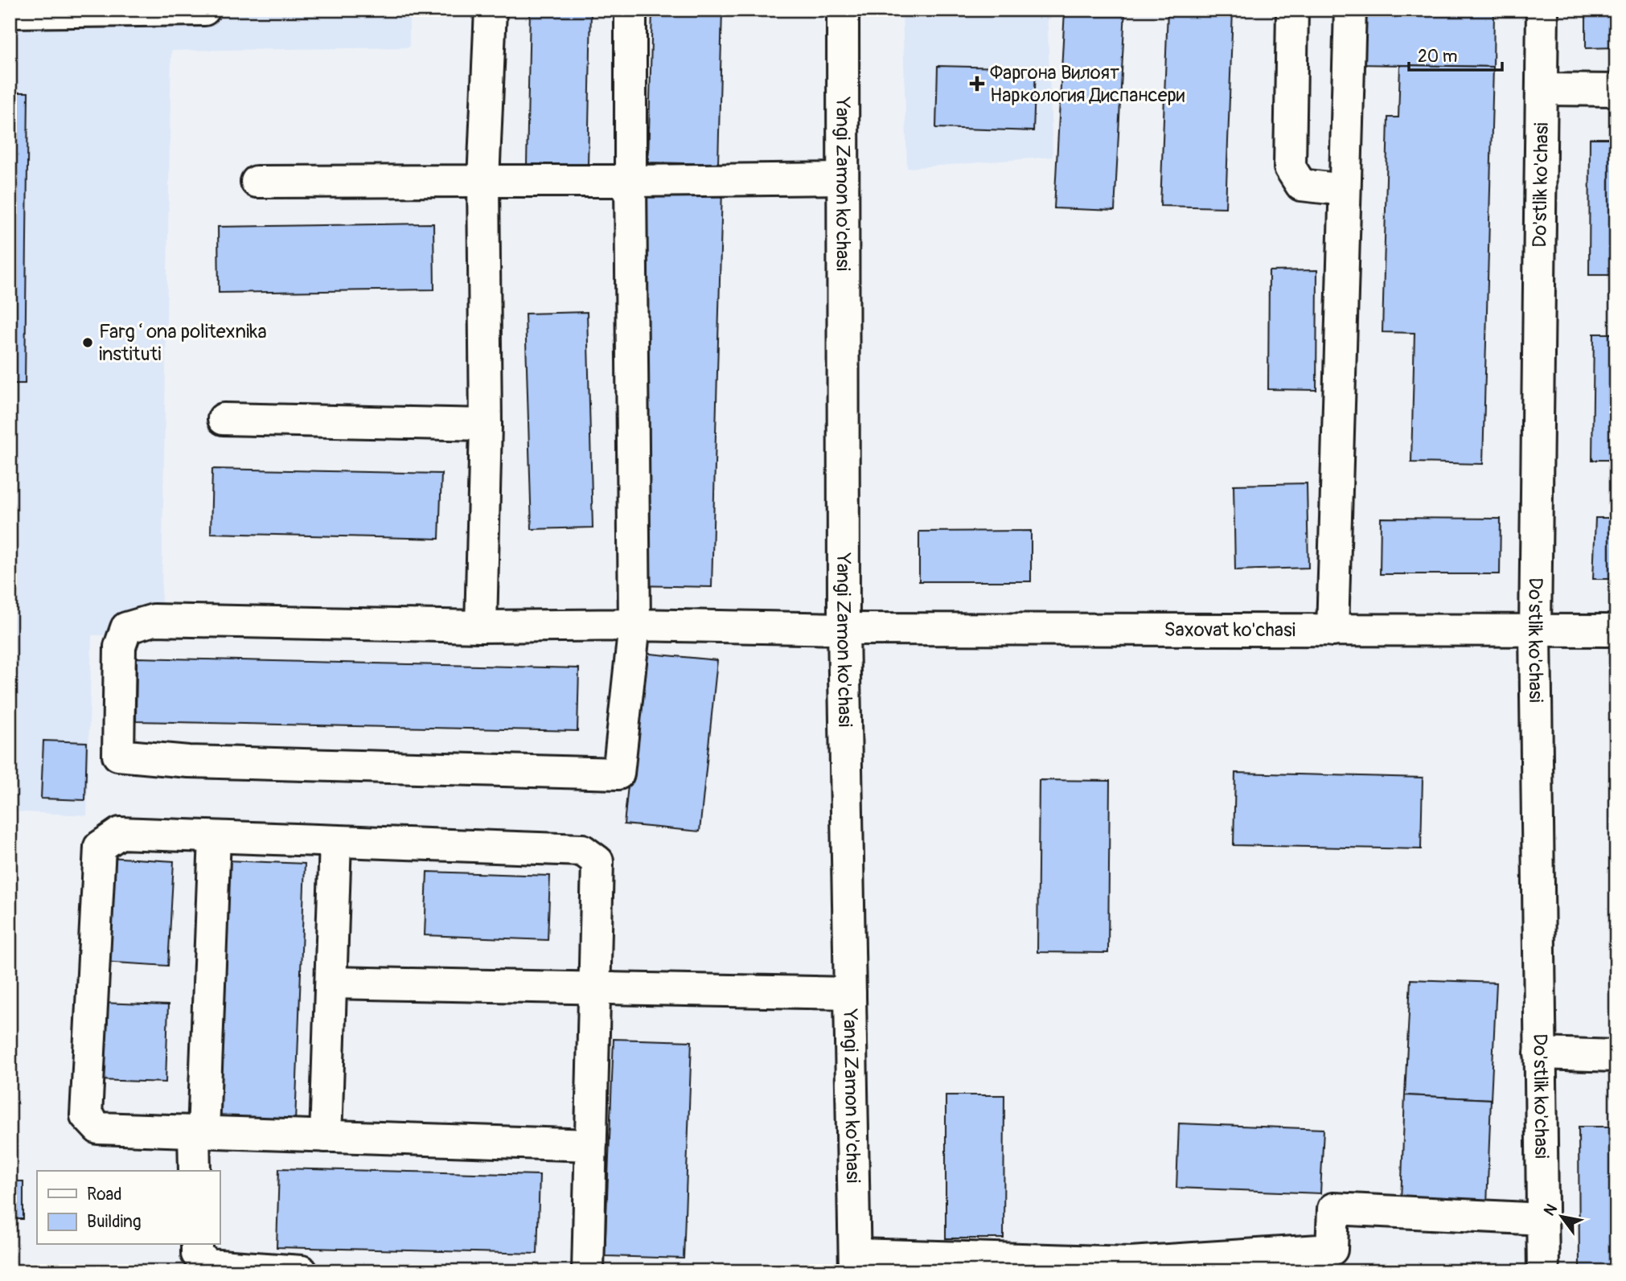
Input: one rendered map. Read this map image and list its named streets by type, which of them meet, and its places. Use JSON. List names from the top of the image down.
{
  "streets": {
    "street": ["Yangi Zamon ko'chasi", "Do'stlik ko'chasi", "Saxovat ko'chasi"]
  },
  "crossings": [
    ["Yangi Zamon ko'chasi", "Saxovat ko'chasi"],
    ["Do'stlik ko'chasi", "Saxovat ko'chasi"]
  ],
  "places": {
    "health": ["Фаргона Вилоят Наркология Диспансери"],
    "other": ["Fargʻona politexnika instituti"]
  },
  "legend": ["Road", "Building"],
  "scale_bar": "20 m",
  "north": "top left"
}
